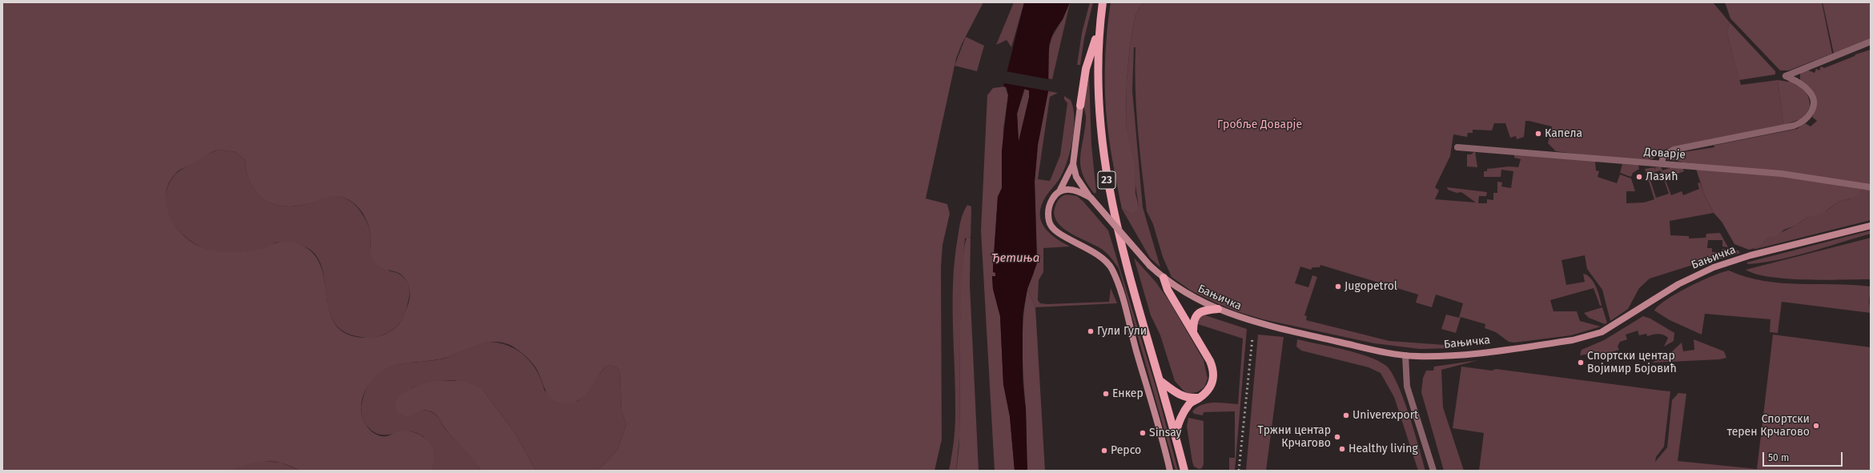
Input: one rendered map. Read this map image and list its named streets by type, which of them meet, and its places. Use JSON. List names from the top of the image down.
{
  "streets": {
    "main road": ["23"],
    "street": ["Доварје", "Бањичка"]
  },
  "water": ["Ђетиња"],
  "parks": ["Гробље Доварје"],
  "places": [
    "Капела",
    "Лазић",
    "Jugopetrol",
    "Гули Гули",
    "Спортски центар Војимир Бојовић",
    "Енкер",
    "Univerexport",
    "Спортски терен Крчагово",
    "Sinsay",
    "Тржни центар Крчагово",
    "Healthy living",
    "Pepco"
  ],
  "scale_bar": "50 m"
}
